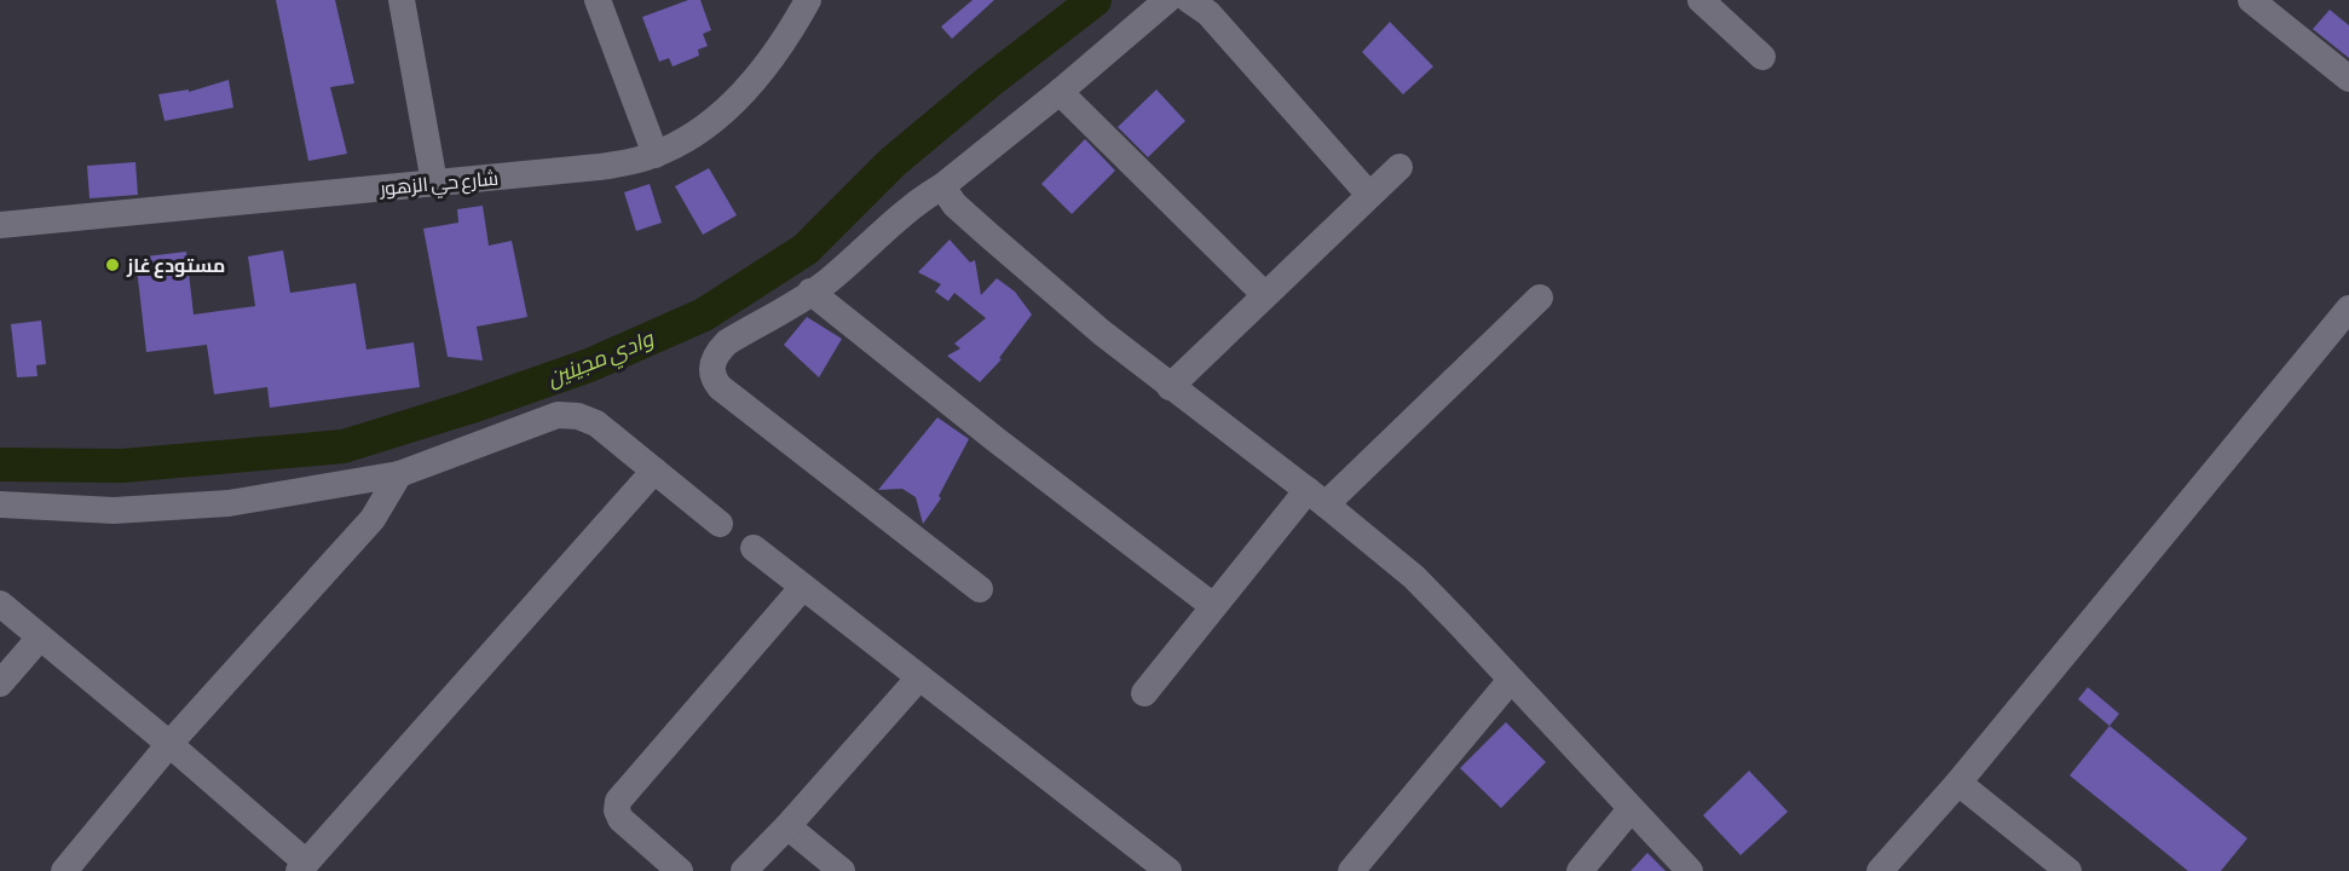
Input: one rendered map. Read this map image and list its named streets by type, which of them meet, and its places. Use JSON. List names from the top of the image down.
{
  "streets": {
    "street": ["شارع حي الزهور"]
  },
  "water": ["وادي مجينين"],
  "places": ["مستودع غاز"]
}
